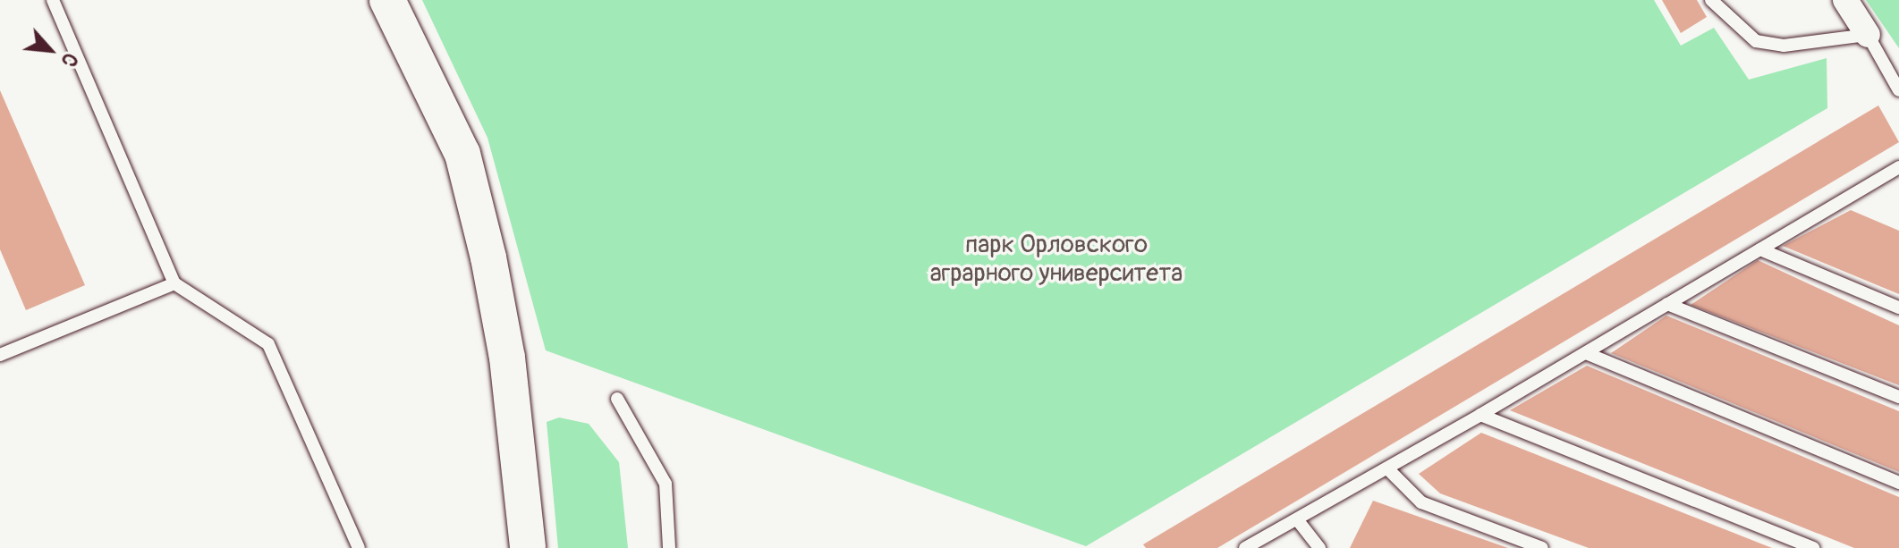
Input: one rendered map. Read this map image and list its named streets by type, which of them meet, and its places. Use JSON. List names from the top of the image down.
{
  "parks": ["парк Орловского аграрного университета"],
  "north": "bottom right"
}
